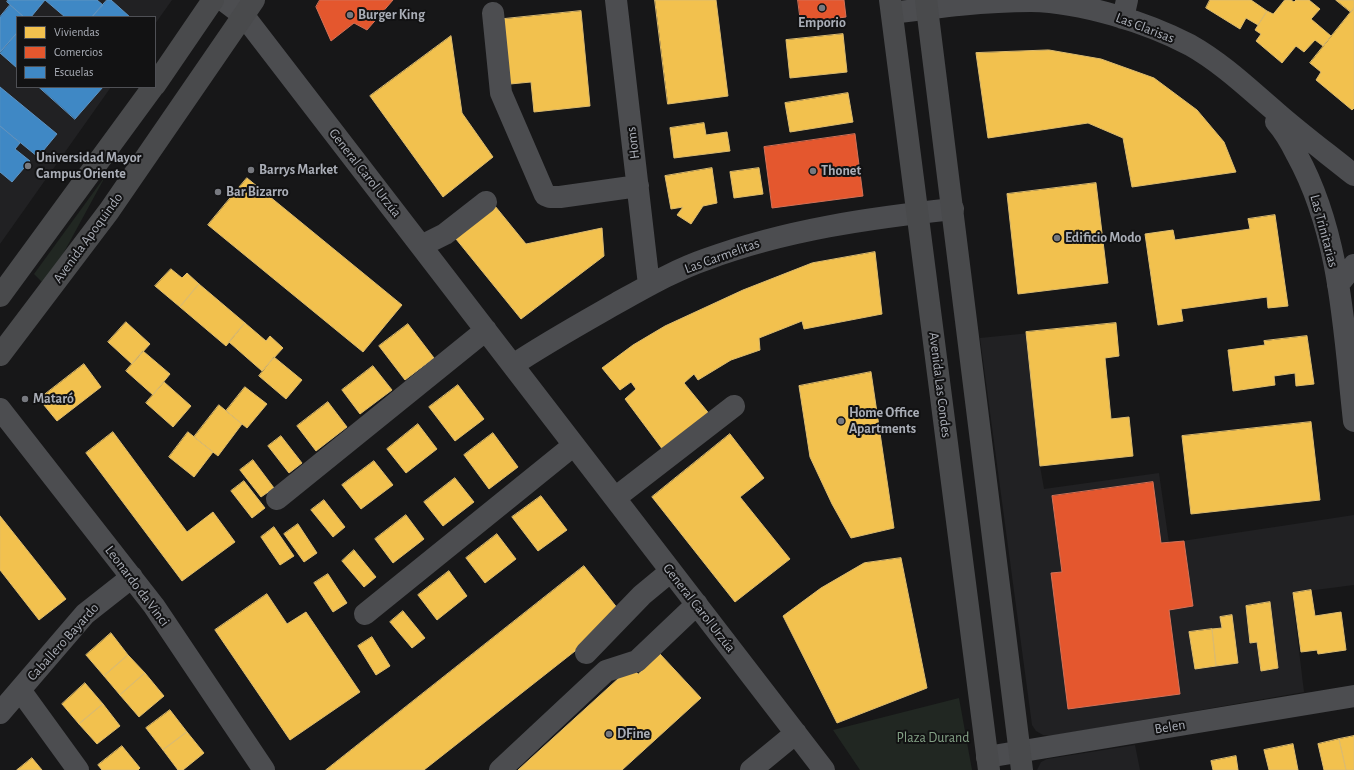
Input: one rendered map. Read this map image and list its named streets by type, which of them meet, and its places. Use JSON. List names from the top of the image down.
{
  "streets": {
    "main road": ["Avenida Apoquindo", "Avenida Las Condes"],
    "street": [
      "Las Clarisas",
      "Homs",
      "General Carol Urzúa",
      "Las Trinitarias",
      "Las Carmelitas",
      "Leonardo da Vinci",
      "Caballero Bayardo",
      "Belen"
    ]
  },
  "crossings": [
    ["Las Clarisas", "Las Trinitarias"],
    ["Las Clarisas", "Avenida Las Condes"],
    ["Homs", "Las Carmelitas"],
    ["General Carol Urzúa", "Avenida Apoquindo"],
    ["General Carol Urzúa", "Las Carmelitas"],
    ["Las Carmelitas", "Avenida Las Condes"],
    ["Avenida Las Condes", "Belen"],
    ["Leonardo da Vinci", "Caballero Bayardo"]
  ],
  "parks": ["Plaza Durand"],
  "places": [
    "Emporio",
    "Burger King",
    "Universidad Mayor Campus Oriente",
    "Barrys Market",
    "Thonet",
    "Bar Bizarro",
    "Edificio Modo",
    "Mataró",
    "Home Office Apartments",
    "DFine"
  ],
  "legend": ["Viviendas", "Comercios", "Escuelas"]
}
